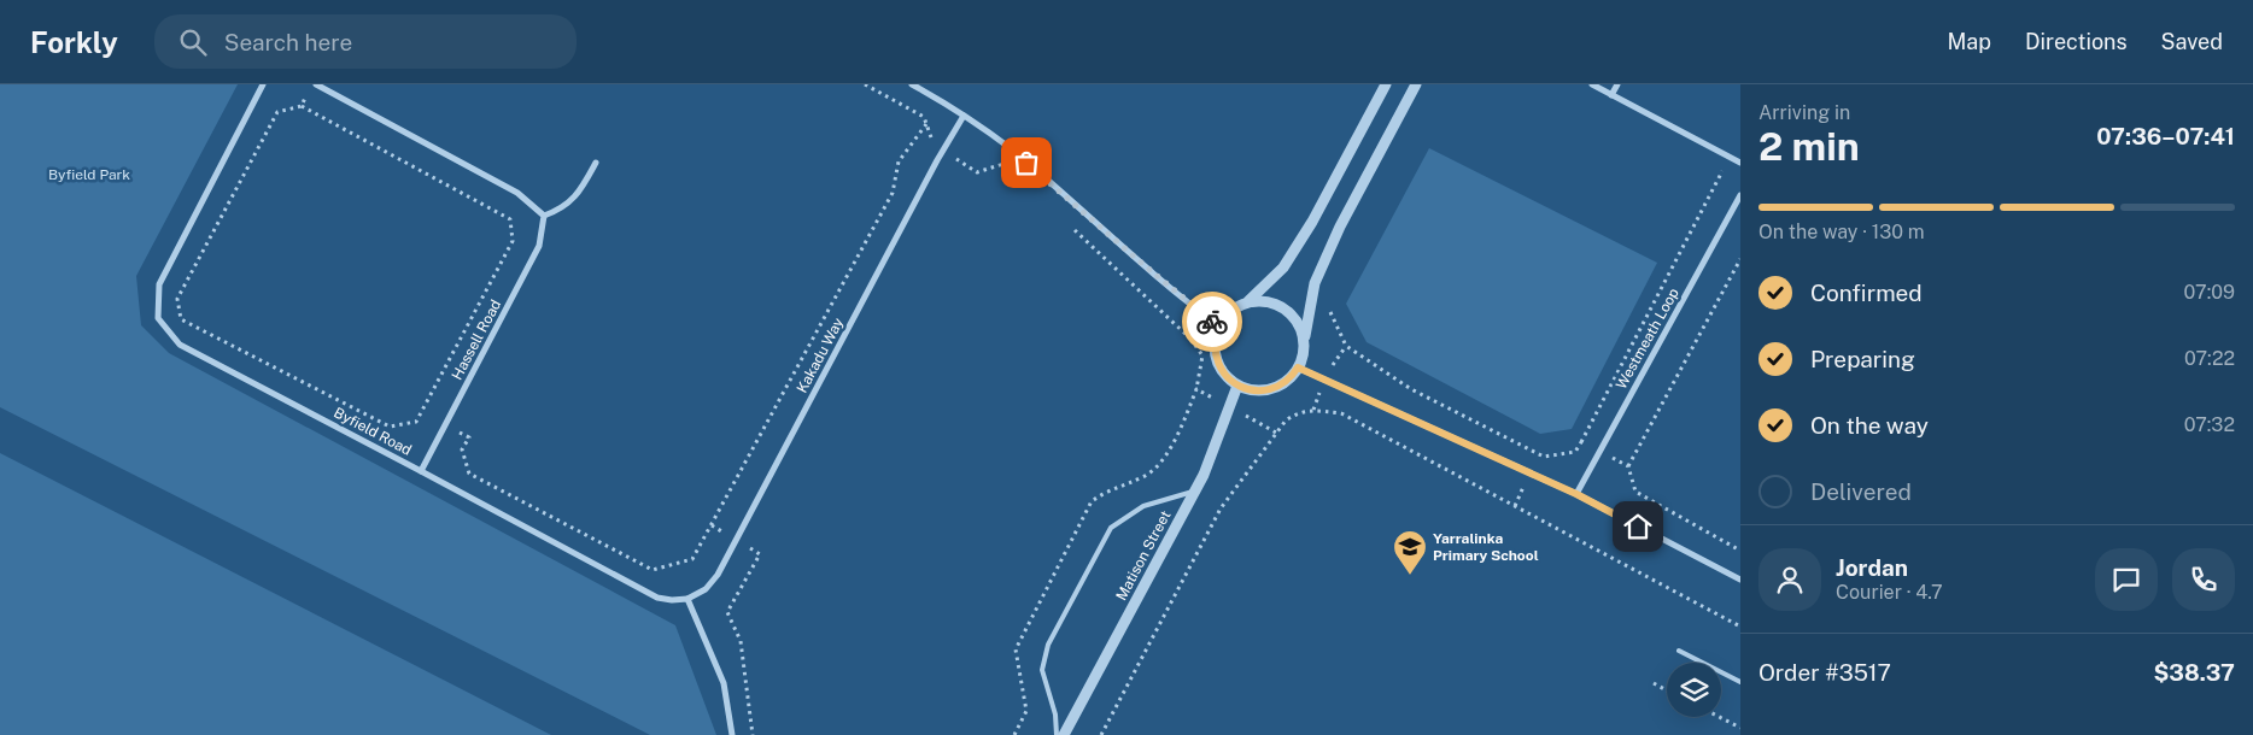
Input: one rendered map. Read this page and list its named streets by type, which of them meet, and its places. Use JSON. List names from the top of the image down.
{
  "streets": {
    "street": [
      "Westmeath Loop",
      "Hassell Road",
      "Kakadu Way",
      "Byfield Road",
      "Matison Street"
    ]
  },
  "crossings": [
    ["Hassell Road", "Byfield Road"],
    ["Kakadu Way", "Byfield Road"]
  ],
  "parks": ["Byfield Park"],
  "places": {
    "school or university": ["Yarralinka Primary School"]
  },
  "page": {
    "header": "Forkly",
    "search": "Search here",
    "nav": ["Map", "Directions", "Saved"],
    "heading": ["2 min", "Arriving in", "07:36–07:41"],
    "panel": [
      "Jordan",
      "Courier · 4.7",
      "Order #3517",
      "$38.37"
    ],
    "bar": "On the way · 130 m",
    "list": [
      ["Confirmed", "07:09"],
      ["Preparing", "07:22"],
      ["On the way", "07:32"],
      "Delivered"
    ]
  }
}
